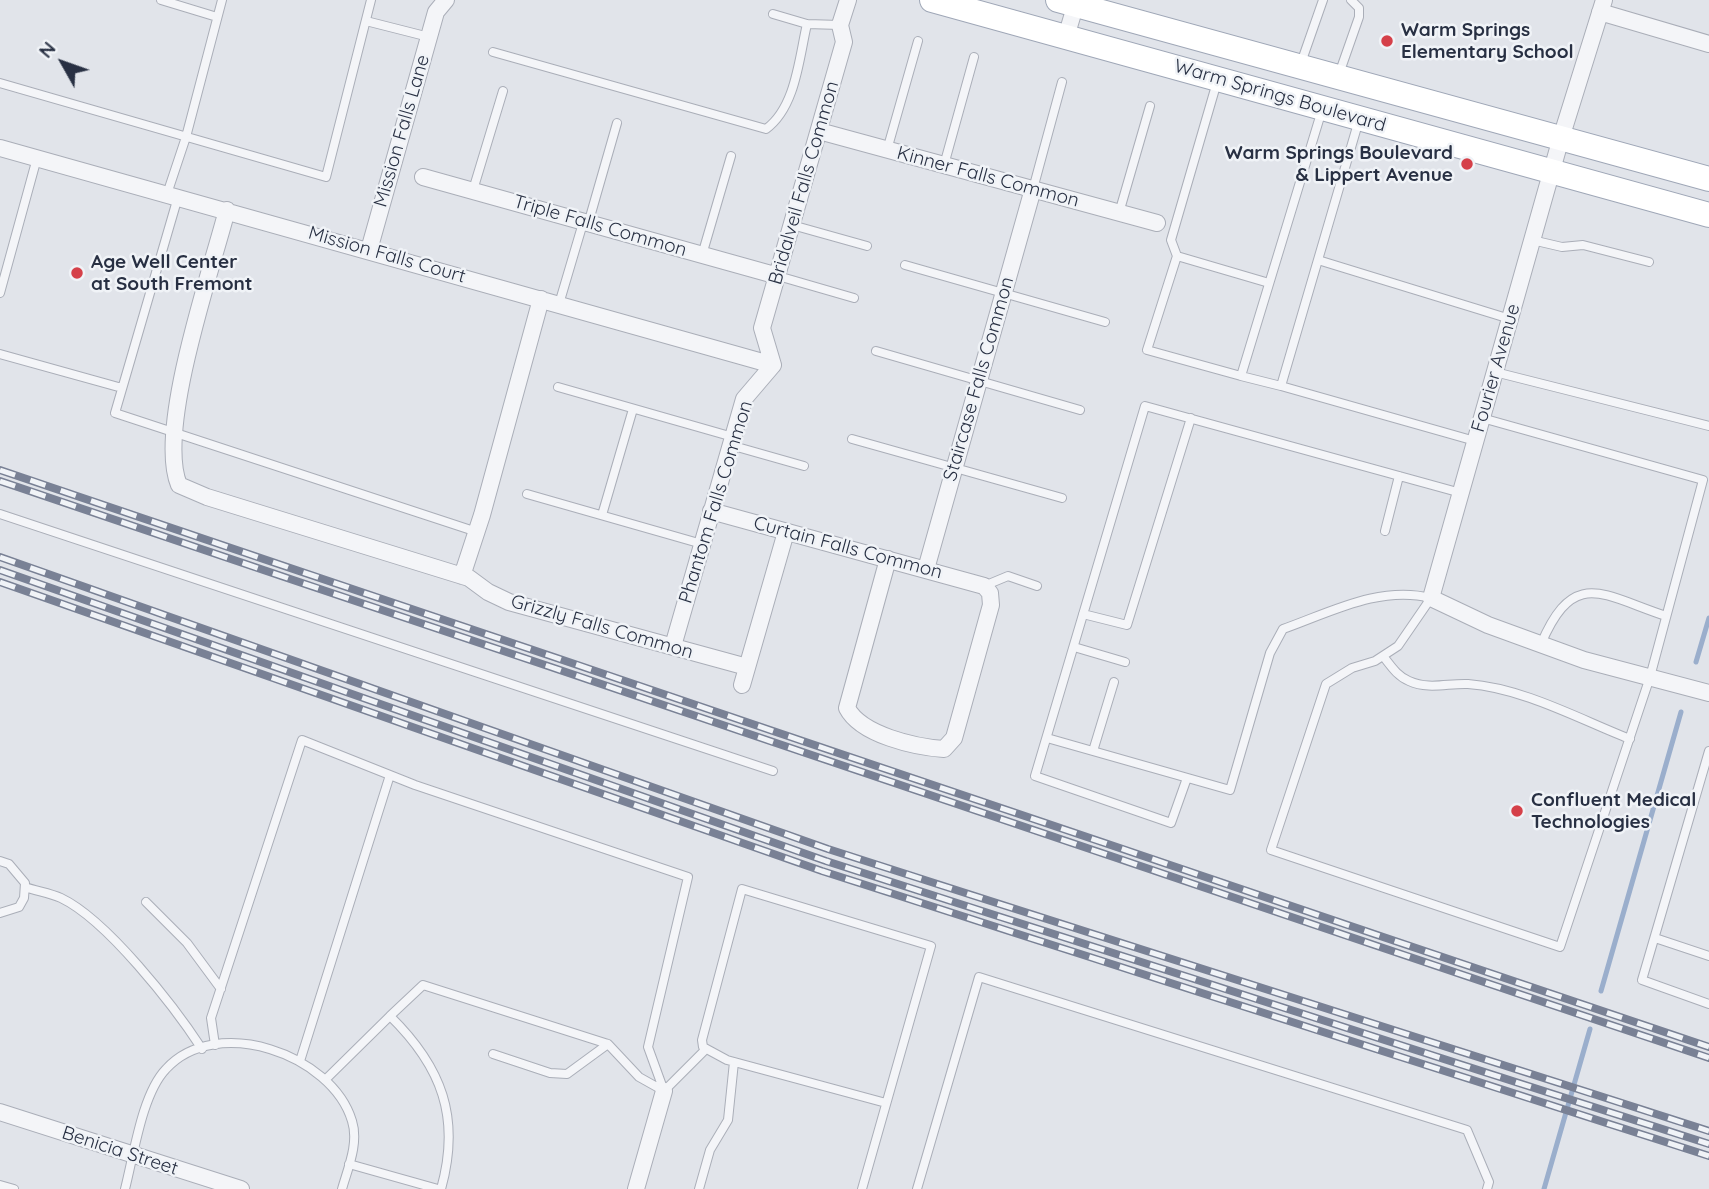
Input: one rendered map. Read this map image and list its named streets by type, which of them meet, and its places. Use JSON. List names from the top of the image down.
{
  "streets": {
    "main road": ["Warm Springs Boulevard"],
    "street": [
      "Mission Falls Lane",
      "Kinner Falls Common",
      "Bridalveil Falls Common",
      "Triple Falls Common",
      "Mission Falls Court",
      "Fourier Avenue",
      "Staircase Falls Common",
      "Phantom Falls Common",
      "Curtain Falls Common",
      "Grizzly Falls Common",
      "Benicia Street"
    ]
  },
  "crossings": [
    ["Warm Springs Boulevard", "Fourier Avenue"],
    ["Mission Falls Lane", "Mission Falls Court"],
    ["Kinner Falls Common", "Bridalveil Falls Common"],
    ["Kinner Falls Common", "Staircase Falls Common"],
    ["Bridalveil Falls Common", "Triple Falls Common"],
    ["Bridalveil Falls Common", "Mission Falls Court"],
    ["Bridalveil Falls Common", "Phantom Falls Common"],
    ["Mission Falls Court", "Phantom Falls Common"],
    ["Staircase Falls Common", "Curtain Falls Common"],
    ["Phantom Falls Common", "Curtain Falls Common"],
    ["Phantom Falls Common", "Grizzly Falls Common"]
  ],
  "places": [
    "Warm Springs Elementary School",
    "Warm Springs Boulevard & Lippert Avenue",
    "Age Well Center at South Fremont",
    "Confluent Medical Technologies"
  ],
  "north": "top left"
}
